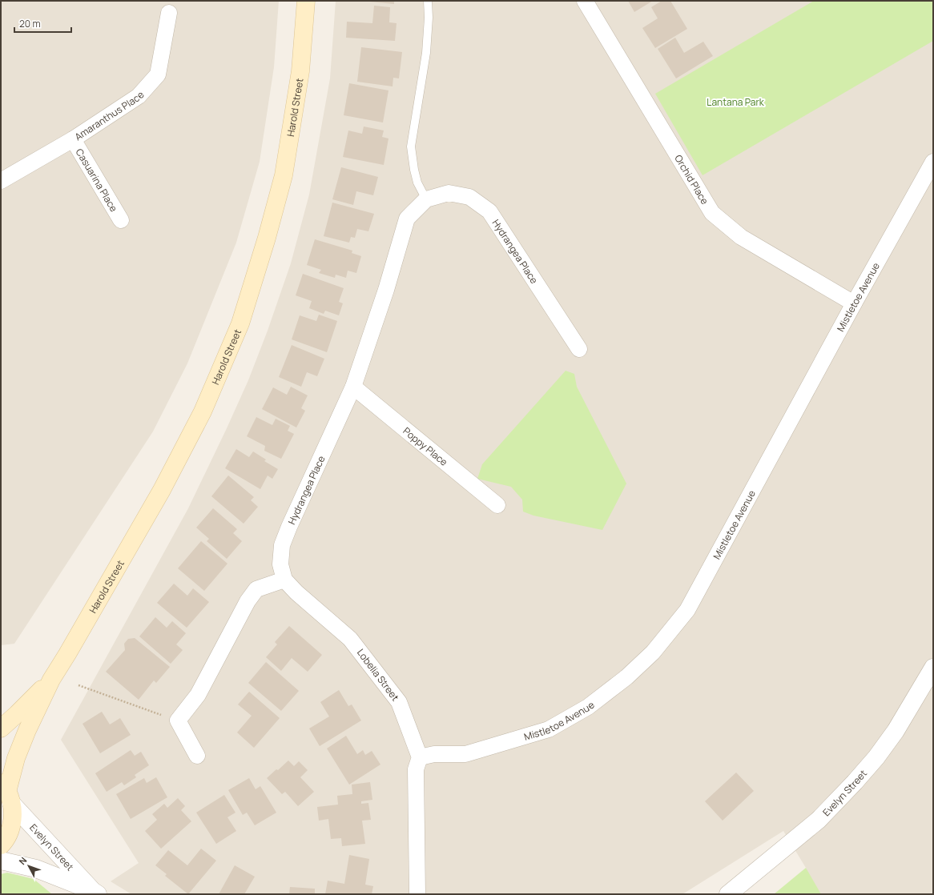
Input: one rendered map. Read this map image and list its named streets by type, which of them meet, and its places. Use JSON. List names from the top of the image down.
{
  "streets": {
    "main road": ["Harold Street"],
    "street": [
      "Amaranthus Place",
      "Orchid Place",
      "Casuarina Place",
      "Hydrangea Place",
      "Mistletoe Avenue",
      "Poppy Place",
      "Lobelia Street",
      "Evelyn Street"
    ]
  },
  "crossings": [
    ["Harold Street", "Evelyn Street"],
    ["Amaranthus Place", "Casuarina Place"],
    ["Orchid Place", "Mistletoe Avenue"],
    ["Hydrangea Place", "Poppy Place"],
    ["Hydrangea Place", "Lobelia Street"],
    ["Mistletoe Avenue", "Lobelia Street"]
  ],
  "parks": ["Lantana Park"],
  "scale_bar": "20 m",
  "north": "top left"
}
